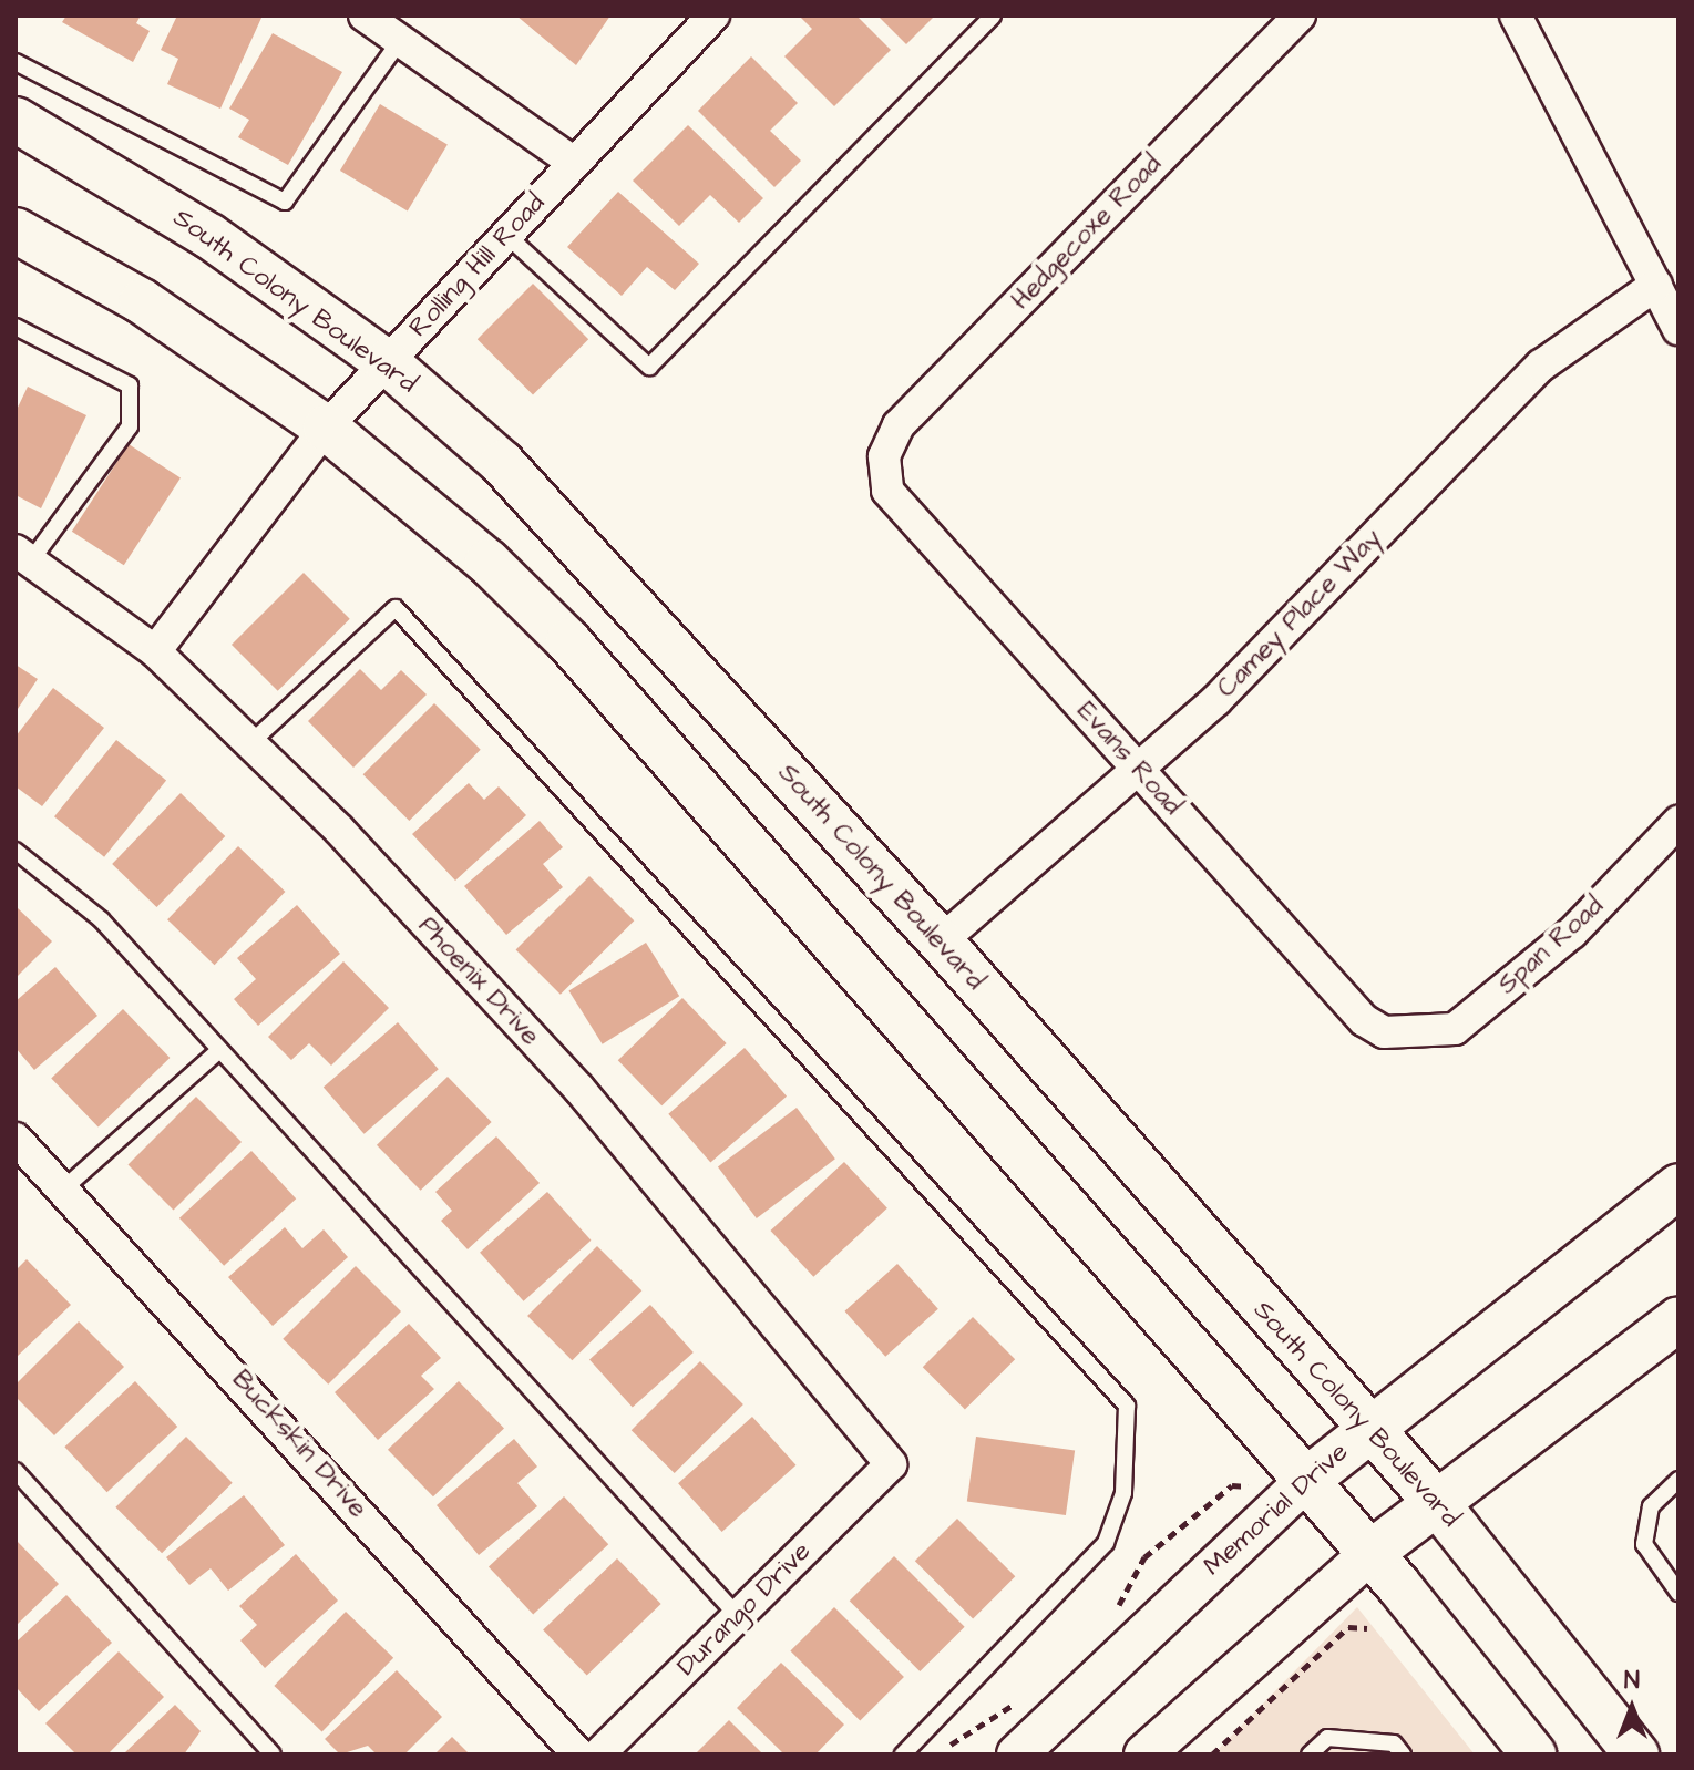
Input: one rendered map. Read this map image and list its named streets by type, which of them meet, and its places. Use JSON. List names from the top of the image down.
{
  "streets": {
    "main road": ["South Colony Boulevard", "Memorial Drive"],
    "street": [
      "Hedgecoxe Road",
      "Rolling Hill Road",
      "Camey Place Way",
      "Evans Road",
      "Span Road",
      "Phoenix Drive",
      "Buckskin Drive",
      "Durango Drive"
    ]
  },
  "crossings": [
    ["Hedgecoxe Road", "Evans Road"],
    ["Rolling Hill Road", "South Colony Boulevard"],
    ["Rolling Hill Road", "Phoenix Drive"],
    ["South Colony Boulevard", "Camey Place Way"],
    ["South Colony Boulevard", "Memorial Drive"],
    ["Camey Place Way", "Evans Road"],
    ["Evans Road", "Span Road"],
    ["Phoenix Drive", "Durango Drive"]
  ],
  "north": "top"
}
